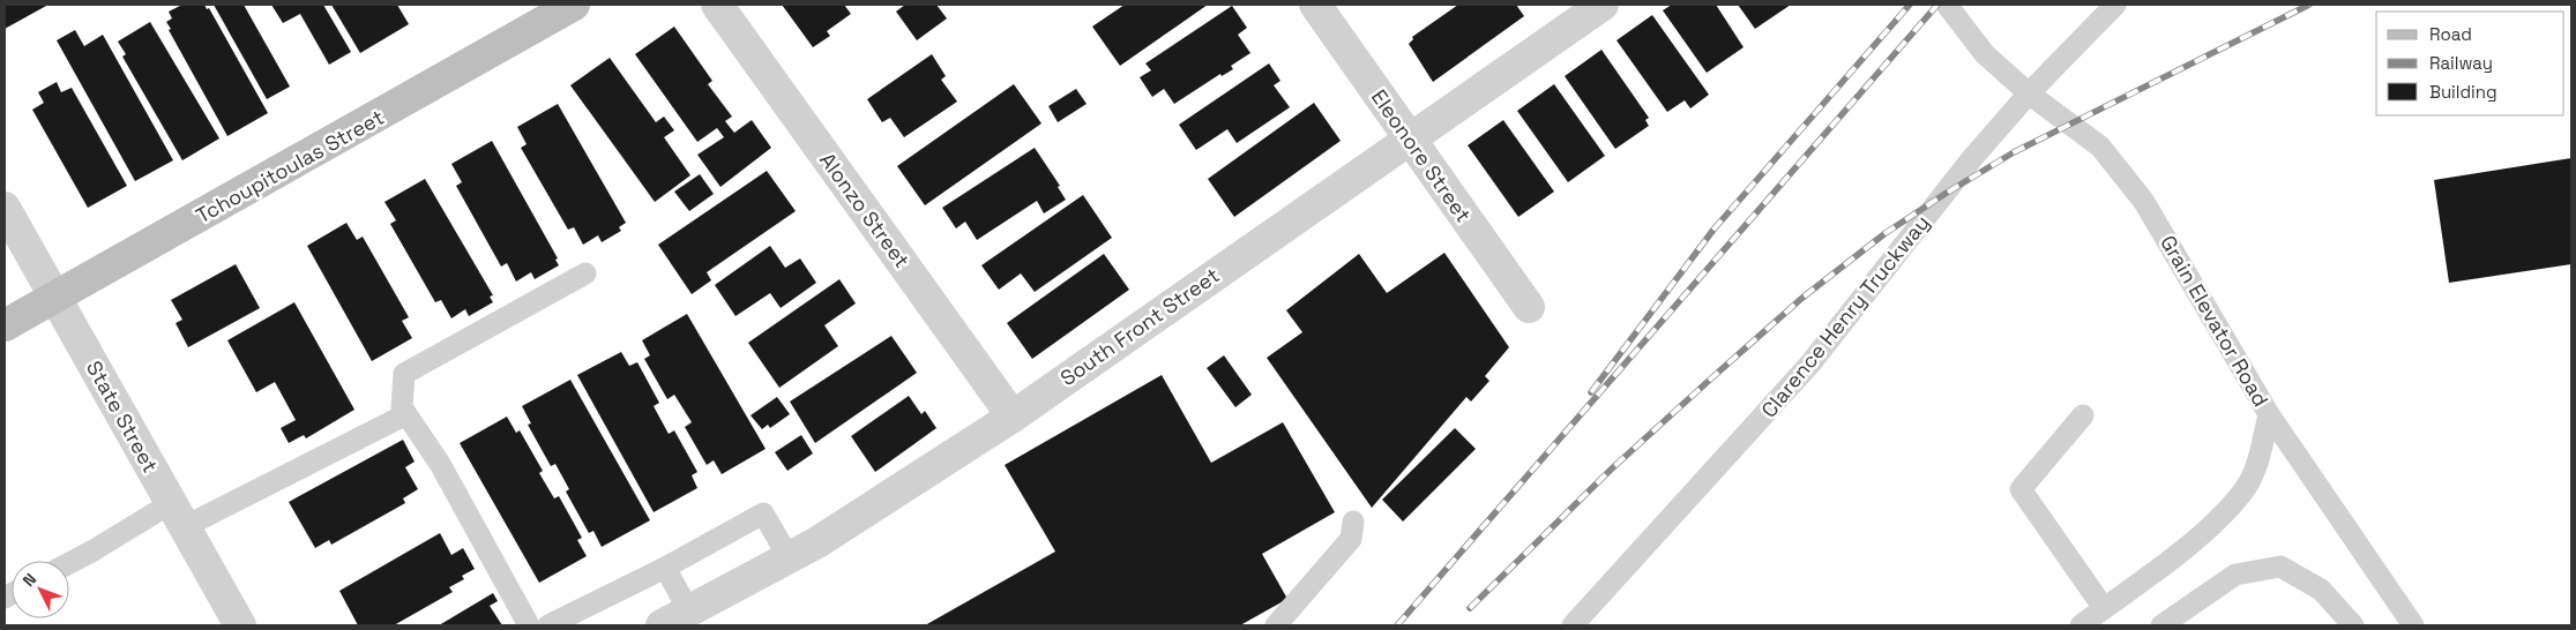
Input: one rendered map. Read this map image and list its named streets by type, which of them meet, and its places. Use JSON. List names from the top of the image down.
{
  "streets": {
    "street": [
      "Eleonore Street",
      "Tchoupitoulas Street",
      "Alonzo Street",
      "South Front Street",
      "State Street"
    ],
    "lane": ["Clarence Henry Truckway", "Grain Elevator Road"]
  },
  "crossings": [
    ["Eleonore Street", "South Front Street"],
    ["Tchoupitoulas Street", "State Street"],
    ["Alonzo Street", "South Front Street"],
    ["Clarence Henry Truckway", "Grain Elevator Road"]
  ],
  "legend": ["Road", "Railway", "Building"],
  "north": "top left"
}
